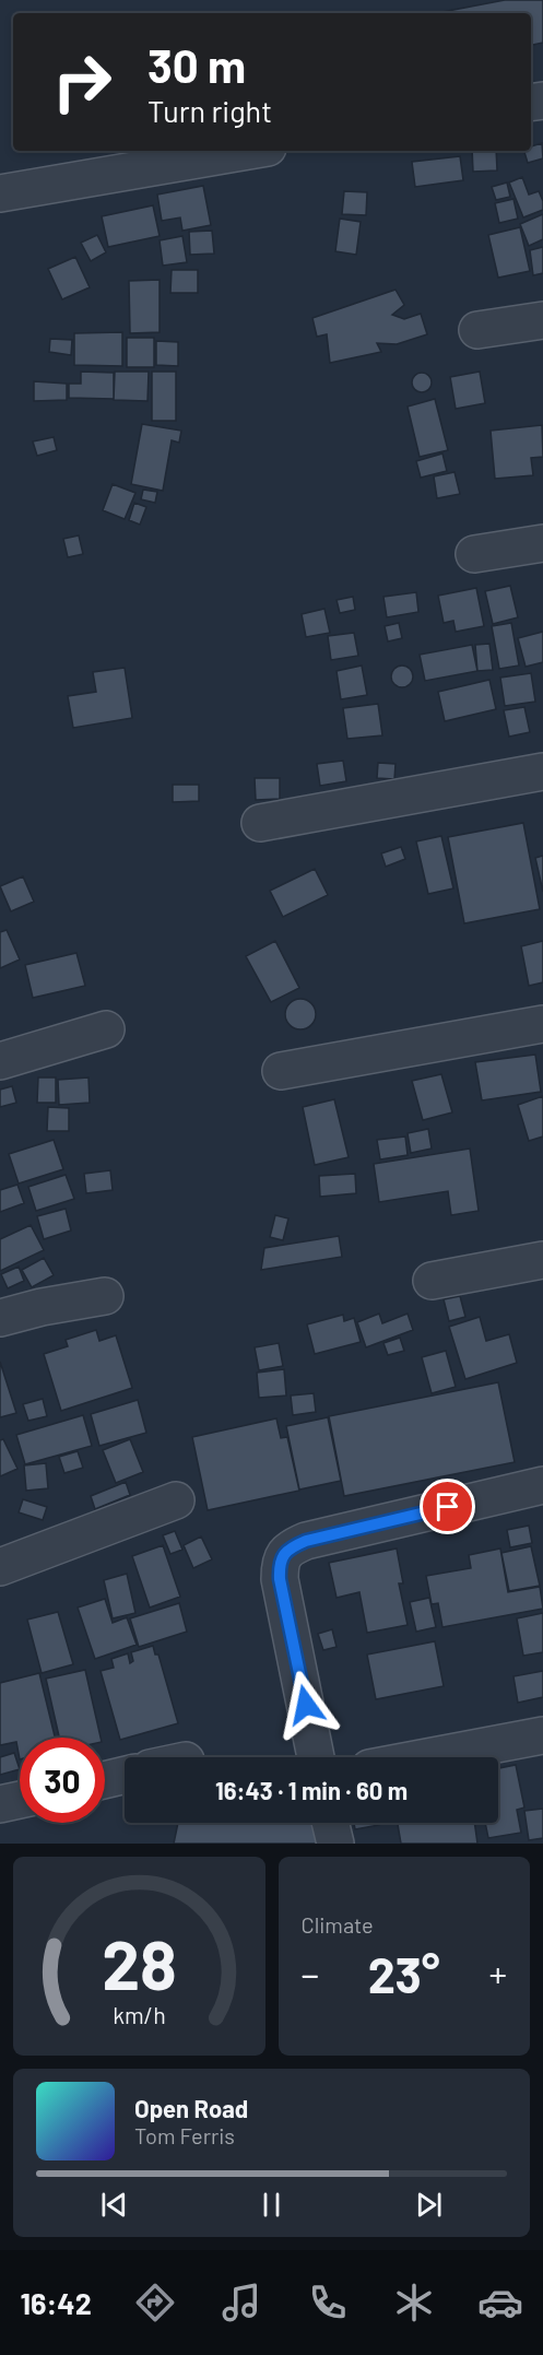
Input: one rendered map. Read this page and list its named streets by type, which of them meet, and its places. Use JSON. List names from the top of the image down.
{
  "page": {
    "turn": ["30 m", "Turn right"],
    "limit": "30",
    "trip": "16:43 · 1 min · 60 m",
    "tile": "Climate",
    "heat": ["−", "23°", "+"],
    "song": ["Open Road", "Tom Ferris"],
    "tabs": "16:42",
    "gauge": ["28", "km/h"]
  }
}
